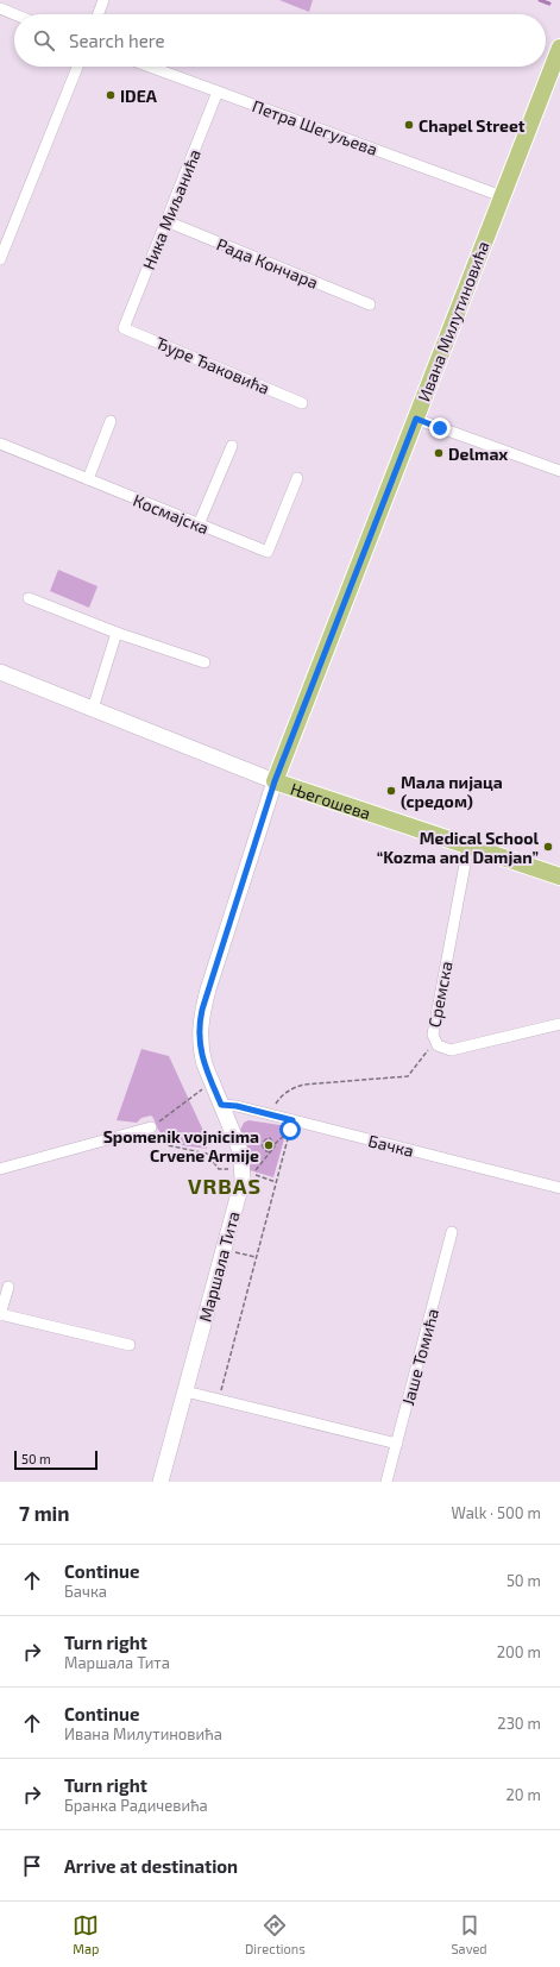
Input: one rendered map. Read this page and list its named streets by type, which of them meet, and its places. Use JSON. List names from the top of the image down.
{
  "streets": {
    "main road": ["Ивана Милутиновића", "Његошева"],
    "street": [
      "Петра Шегуљева",
      "Ника Миљанића",
      "Рада Кончара",
      "Ђуре Ђаковића",
      "Космајска",
      "Сремска",
      "Бачка",
      "Маршала Тита",
      "Јаше Томића"
    ]
  },
  "crossings": [
    ["Петра Шегуљева", "Ника Миљанића"],
    ["Петра Шегуљева", "Ивана Милутиновића"],
    ["Ника Миљанића", "Рада Кончара"],
    ["Ника Миљанића", "Ђуре Ђаковића"],
    ["Ивана Милутиновића", "Његошева"],
    ["Ивана Милутиновића", "Маршала Тита"],
    ["Његошева", "Сремска"],
    ["Његошева", "Маршала Тита"],
    ["Бачка", "Маршала Тита"]
  ],
  "districts": ["VRBAS"],
  "places": [
    "IDEA",
    "Chapel Street",
    "Delmax",
    "Мала пијаца (средом)",
    "Medical School “Kozma and Damjan”",
    "Spomenik vojnicima Crvene Armije"
  ],
  "scale_bar": "50 m",
  "page": {
    "search": "Search here",
    "scale": "50 m",
    "heading": ["7 min", "Walk · 500 m"],
    "list": [
      ["Continue", "Бачка", "50 m"],
      ["Turn right", "Маршала Тита", "200 m"],
      ["Continue", "Ивана Милутиновића", "230 m"],
      ["Turn right", "Бранка Радичевића", "20 m"],
      "Arrive at destination"
    ],
    "nav": ["Map", "Directions", "Saved"]
  }
}
